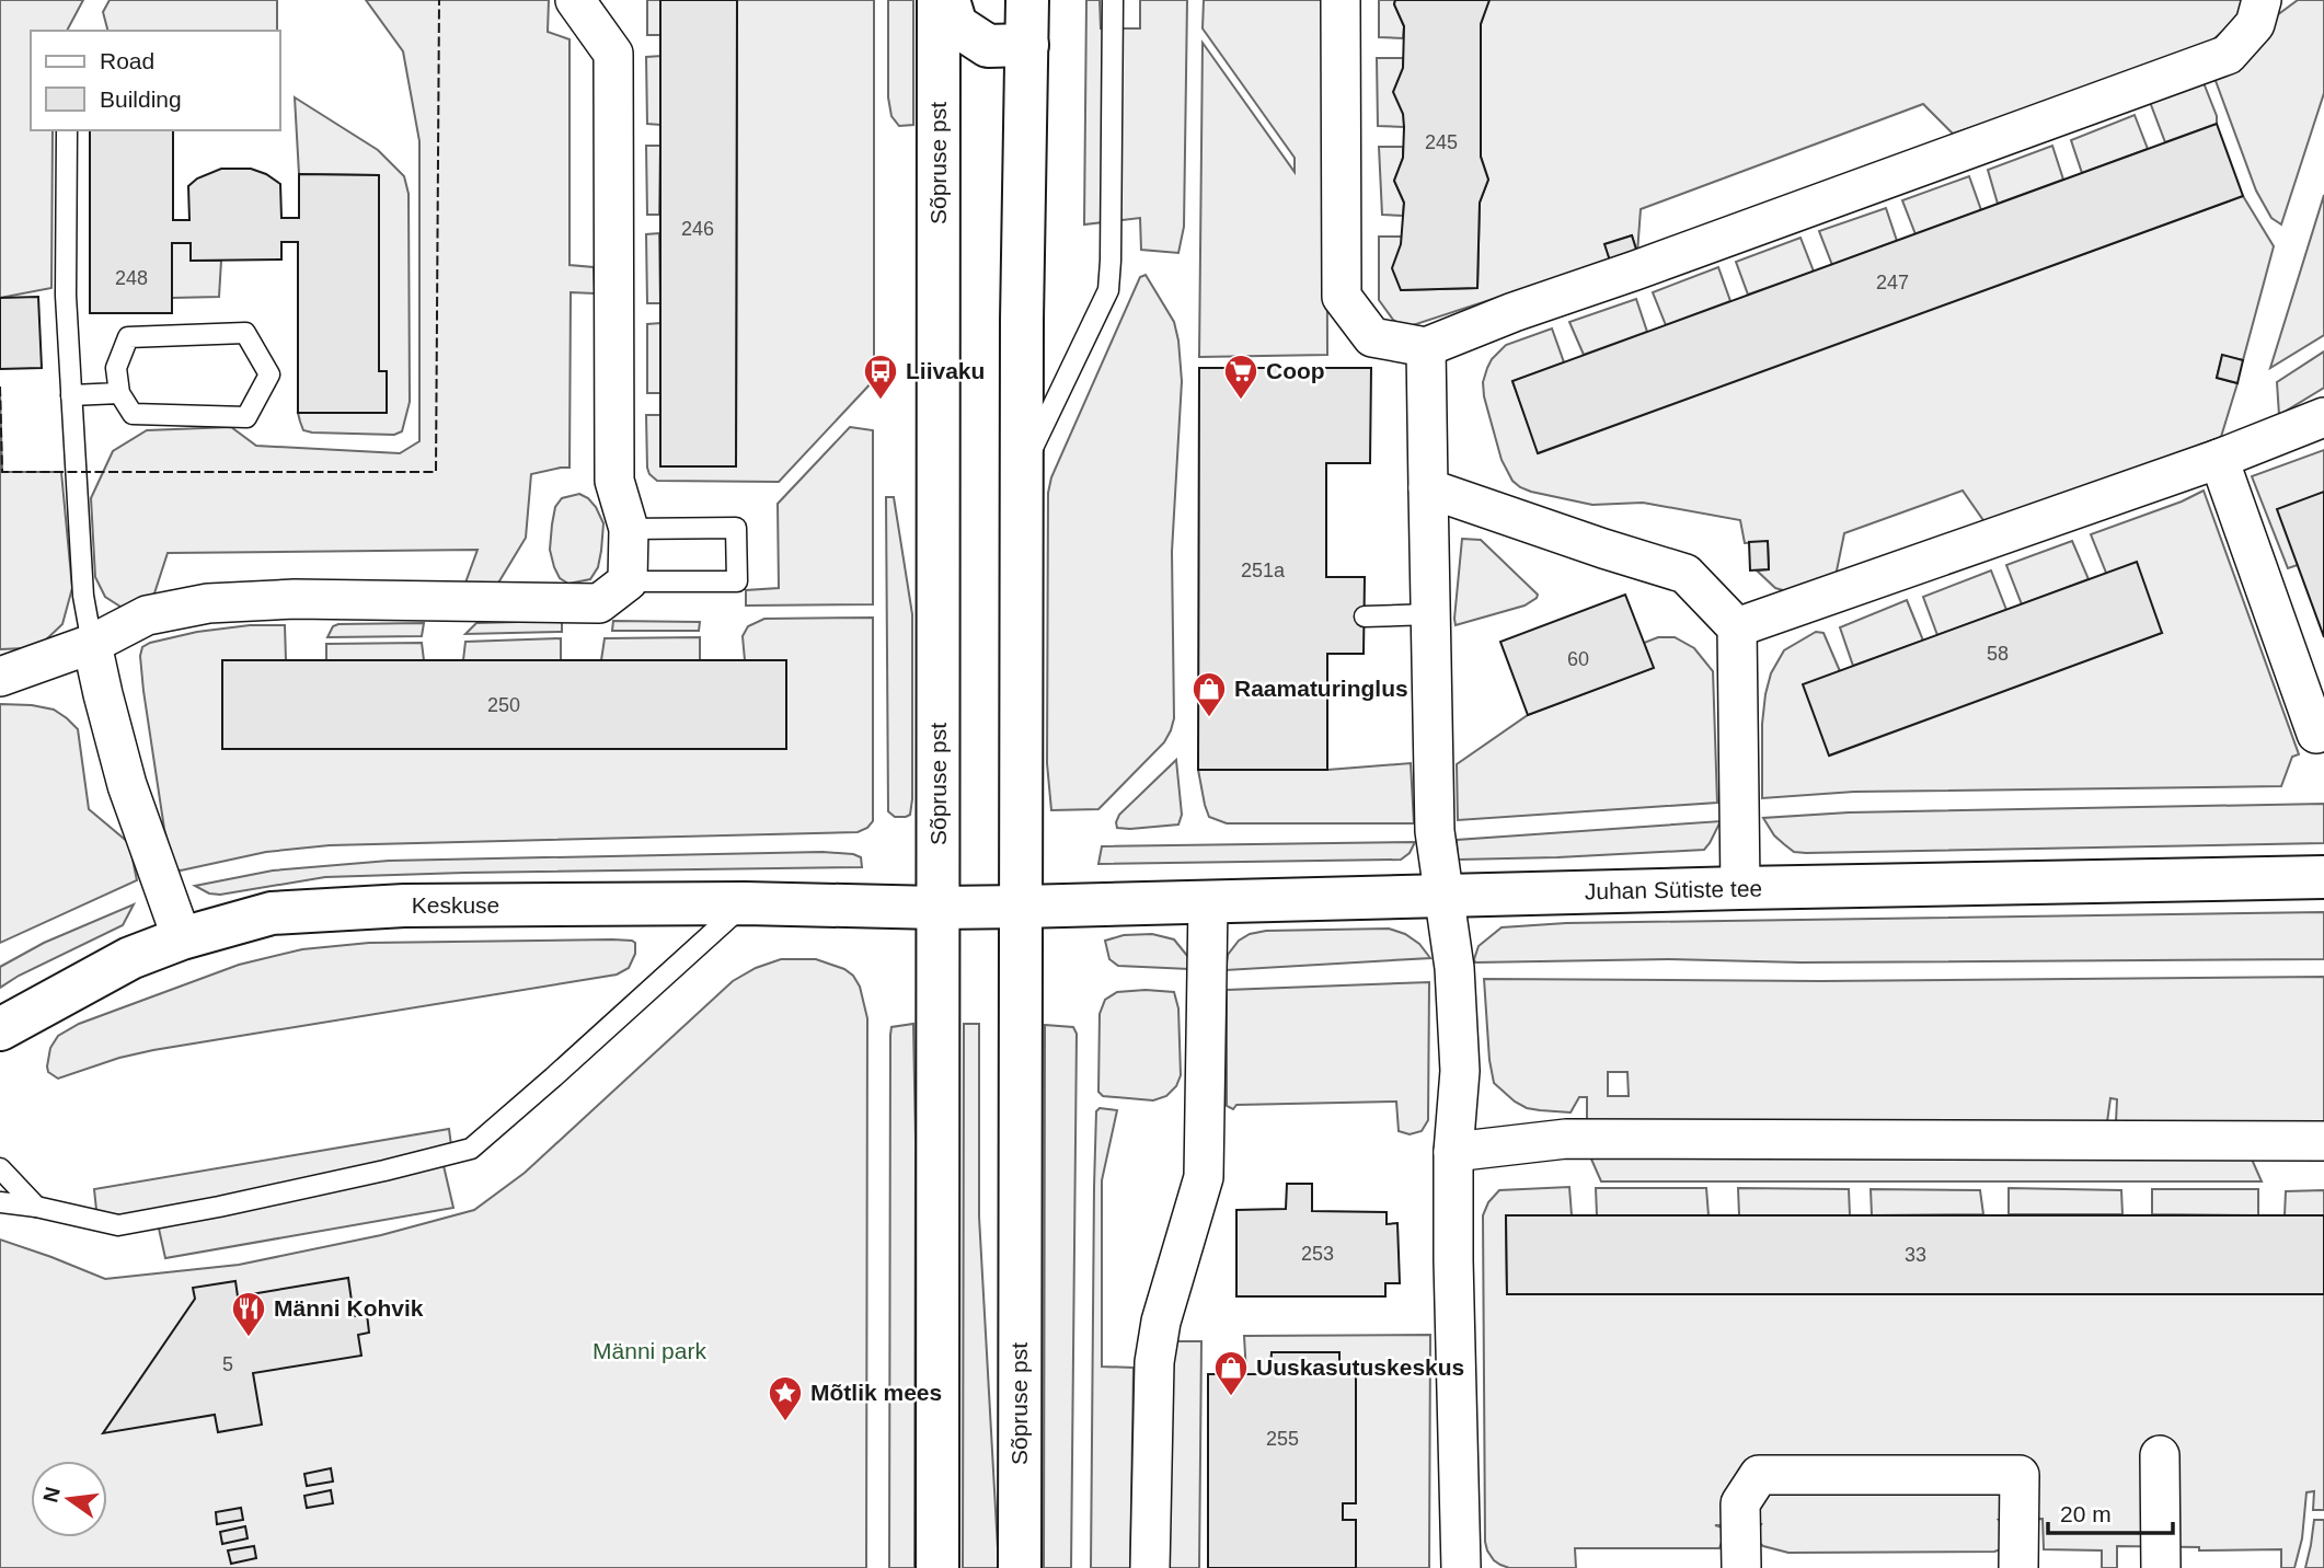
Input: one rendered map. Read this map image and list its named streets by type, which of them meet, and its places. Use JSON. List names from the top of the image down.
{
  "streets": {
    "main road": ["Sõpruse pst", "Juhan Sütiste tee", "Keskuse"]
  },
  "crossings": [
    ["Sõpruse pst", "Juhan Sütiste tee"],
    ["Sõpruse pst", "Keskuse"],
    ["Juhan Sütiste tee", "Keskuse"]
  ],
  "parks": ["Männi park"],
  "places": {
    "bus stop": ["Liivaku"],
    "supermarket": ["Coop"],
    "shop": ["Raamaturinglus", "Uuskasutuskeskus"],
    "restaurant": ["Männi Kohvik"],
    "place": ["Mõtlik mees"]
  },
  "house_numbers": [
    "245",
    "246",
    "248",
    "247",
    "251a",
    "58",
    "60",
    "250",
    "253",
    "33",
    "5",
    "255"
  ],
  "legend": ["Road", "Building"],
  "scale_bar": "20 m",
  "north": "left"
}
